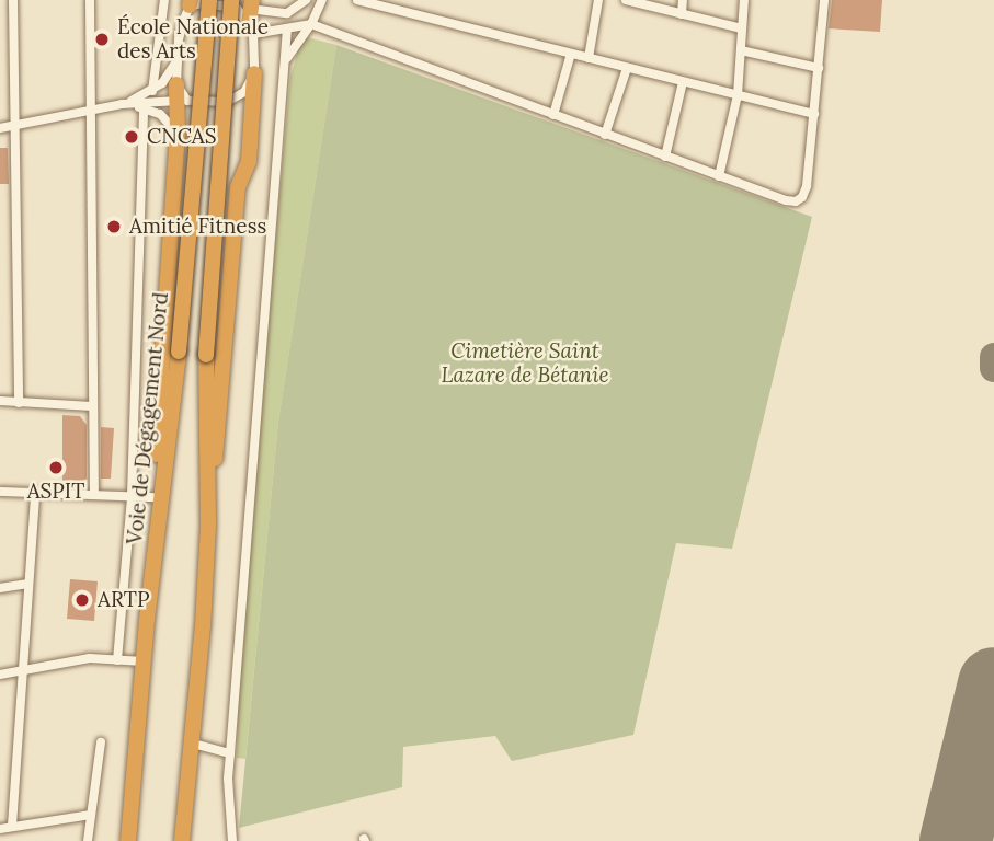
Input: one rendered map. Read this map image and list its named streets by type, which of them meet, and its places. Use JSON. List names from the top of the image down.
{
  "streets": {
    "highway": ["Voie de Dégagement Nord"]
  },
  "parks": ["Cimetière Saint Lazare de Bétanie"],
  "places": [
    "École Nationale des Arts",
    "CNCAS",
    "Amitié Fitness",
    "ASPIT",
    "ARTP"
  ]
}
